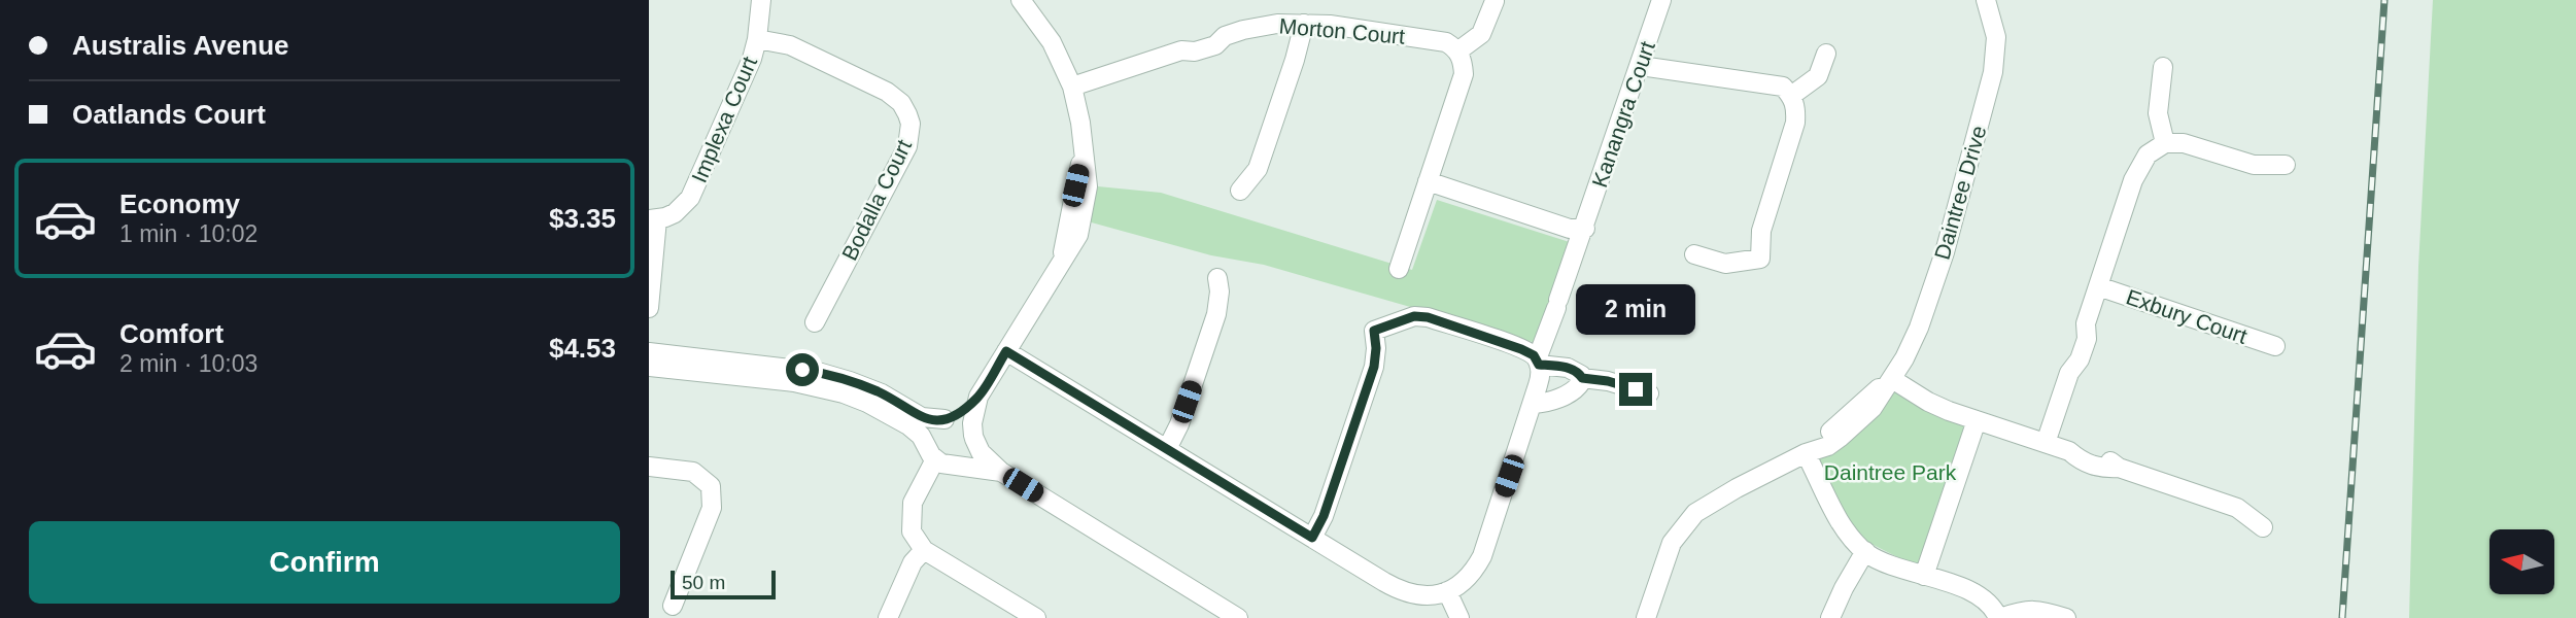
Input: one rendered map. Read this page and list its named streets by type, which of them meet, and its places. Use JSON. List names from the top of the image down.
{
  "streets": {
    "street": [
      "Morton Court",
      "Kanangra Court",
      "Implexa Court",
      "Daintree Drive",
      "Bodalla Court",
      "Exbury Court"
    ]
  },
  "crossings": [
    ["Implexa Court", "Bodalla Court"]
  ],
  "parks": ["Daintree Park"],
  "scale_bar": "50 m",
  "north": "left",
  "page": {
    "banner": ["Australis Avenue", "Oatlands Court"],
    "list": [
      {
        "name": "Economy",
        "note": "1 min · 10:02",
        "value": "$3.35"
      },
      {
        "name": "Comfort",
        "note": "2 min · 10:03",
        "value": "$4.53"
      }
    ],
    "bubble": "2 min",
    "buttons": "Confirm",
    "scale": "50 m"
  }
}
